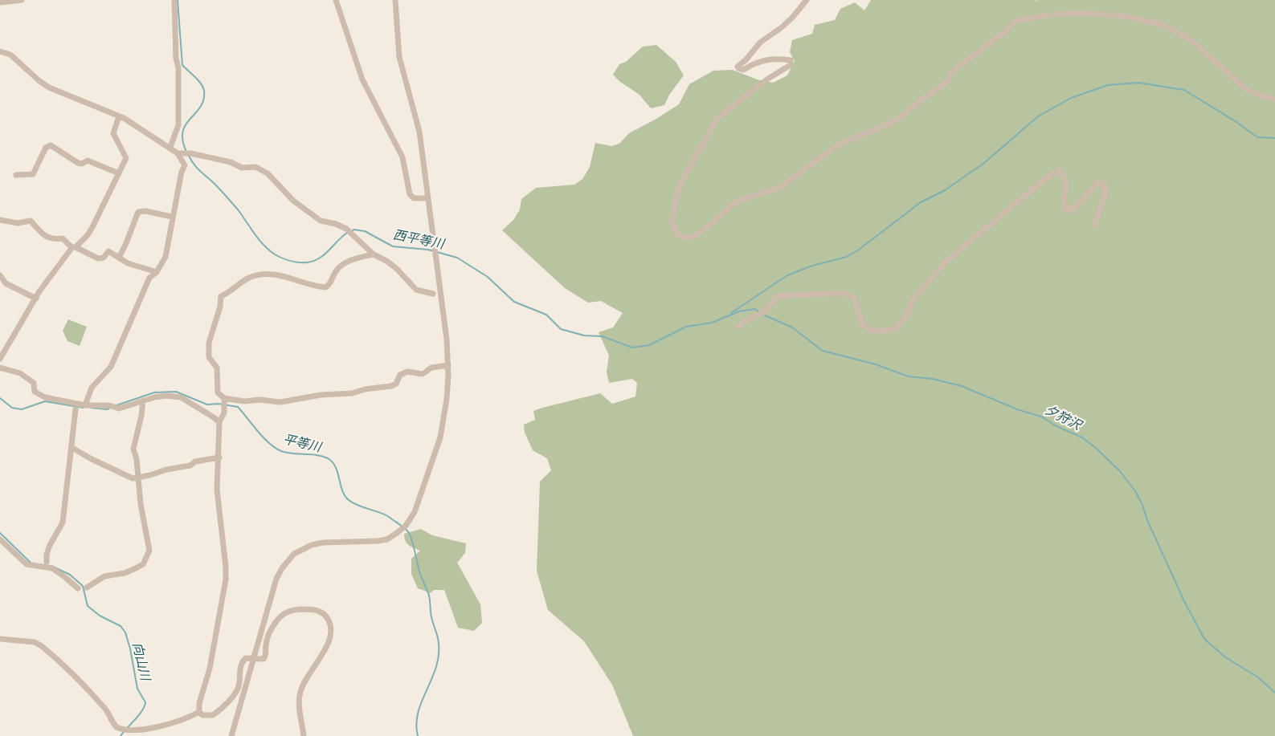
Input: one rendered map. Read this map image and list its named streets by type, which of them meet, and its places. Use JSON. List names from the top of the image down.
{
  "water": [
    "西平等川",
    "夕狩沢",
    "平等川",
    "向山川"
  ]
}
